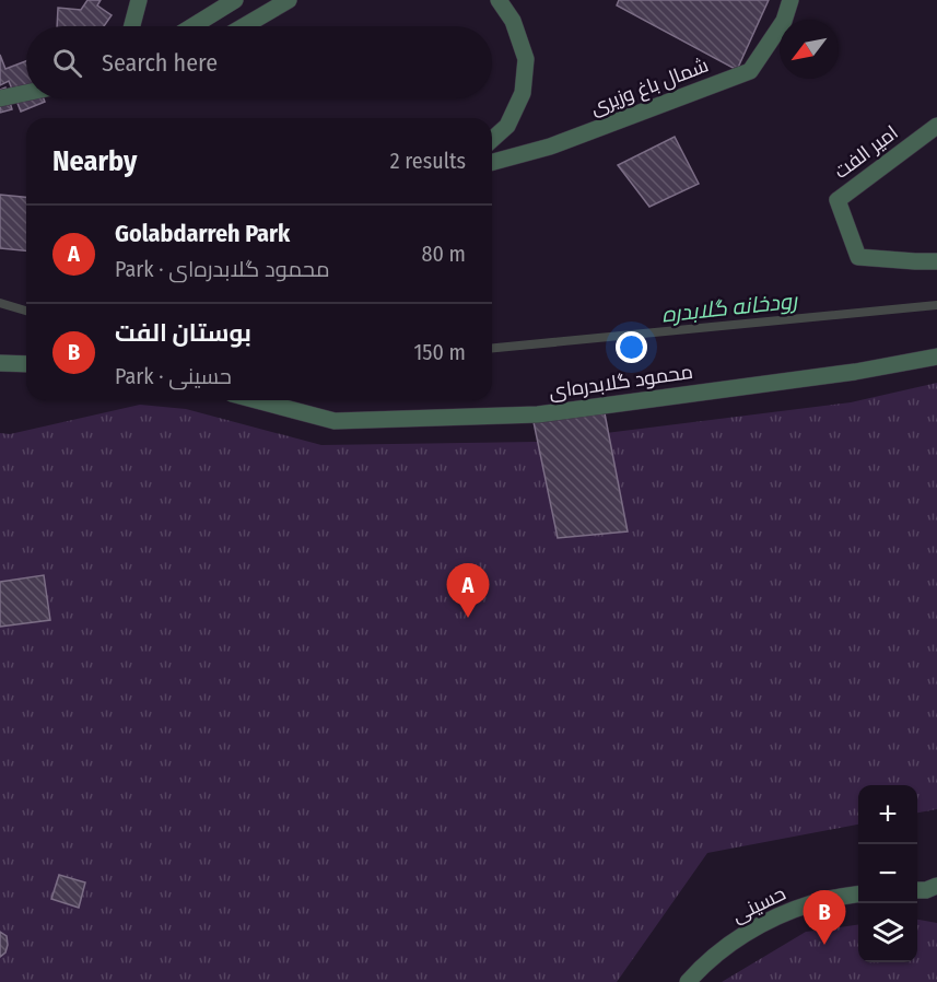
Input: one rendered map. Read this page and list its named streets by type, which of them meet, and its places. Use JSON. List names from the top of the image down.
{
  "streets": {
    "street": [
      "شمال باغ وزیری",
      "امیر الفت",
      "محمود گلابدره‌ای",
      "حسینی"
    ]
  },
  "water": ["رودخانه گلابدره"],
  "north": "bottom left",
  "page": {
    "search": "Search here",
    "heading": ["Nearby", "2 results"],
    "list": [
      {
        "mark": "A",
        "name": "Golabdarreh Park",
        "note": "Park · محمود گلابدره‌ای",
        "value": "80 m"
      },
      {
        "mark": "B",
        "name": "بوستان الفت",
        "note": "Park · حسینی",
        "value": "150 m"
      }
    ],
    "pins": ["A", "B"],
    "map_buttons": ["+", "−"]
  }
}
